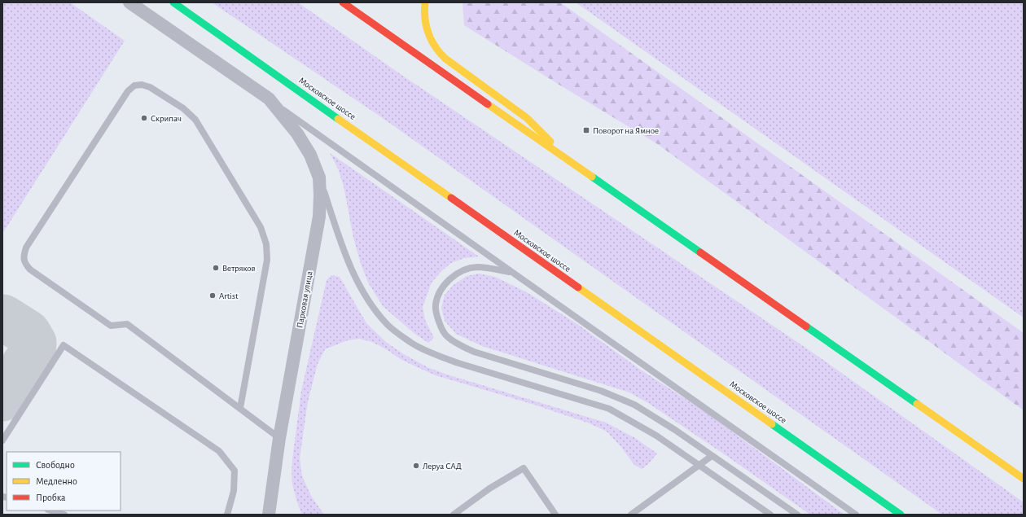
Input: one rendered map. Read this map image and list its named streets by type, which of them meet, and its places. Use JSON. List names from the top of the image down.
{
  "streets": {
    "main road": ["Московское шоссе"],
    "street": ["Парковая улица"]
  },
  "places": {
    "other": [
      "Скрипач",
      "Ветряков",
      "Artist",
      "Леруа САД"
    ],
    "transit": ["Поворот на Ямное"]
  },
  "legend": ["Свободно", "Медленно", "Пробка"]
}
